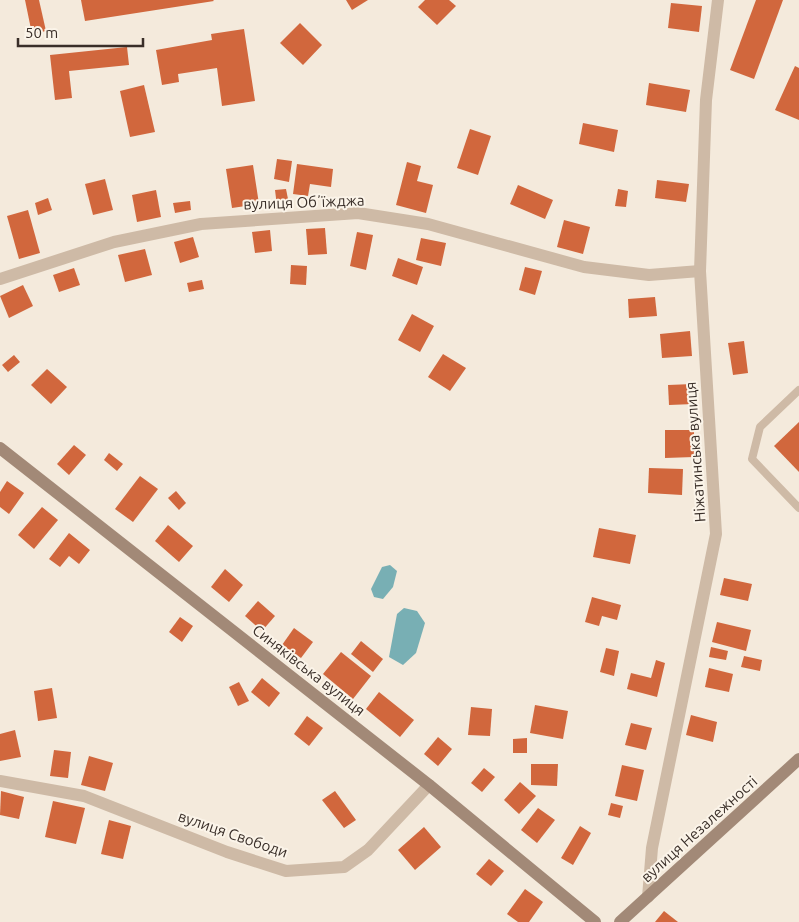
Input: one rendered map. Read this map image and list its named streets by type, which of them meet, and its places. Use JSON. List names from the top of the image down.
{
  "streets": {
    "street": [
      "вулиця Обʼїжджа",
      "Ніжатинська вулиця",
      "Синяківська вулиця",
      "вулиця Незалежності",
      "вулиця Свободи"
    ]
  },
  "crossings": [
    ["вулиця Обʼїжджа", "Ніжатинська вулиця"],
    ["Ніжатинська вулиця", "вулиця Незалежності"],
    ["Синяківська вулиця", "вулиця Свободи"]
  ],
  "scale_bar": "50 m"
}
